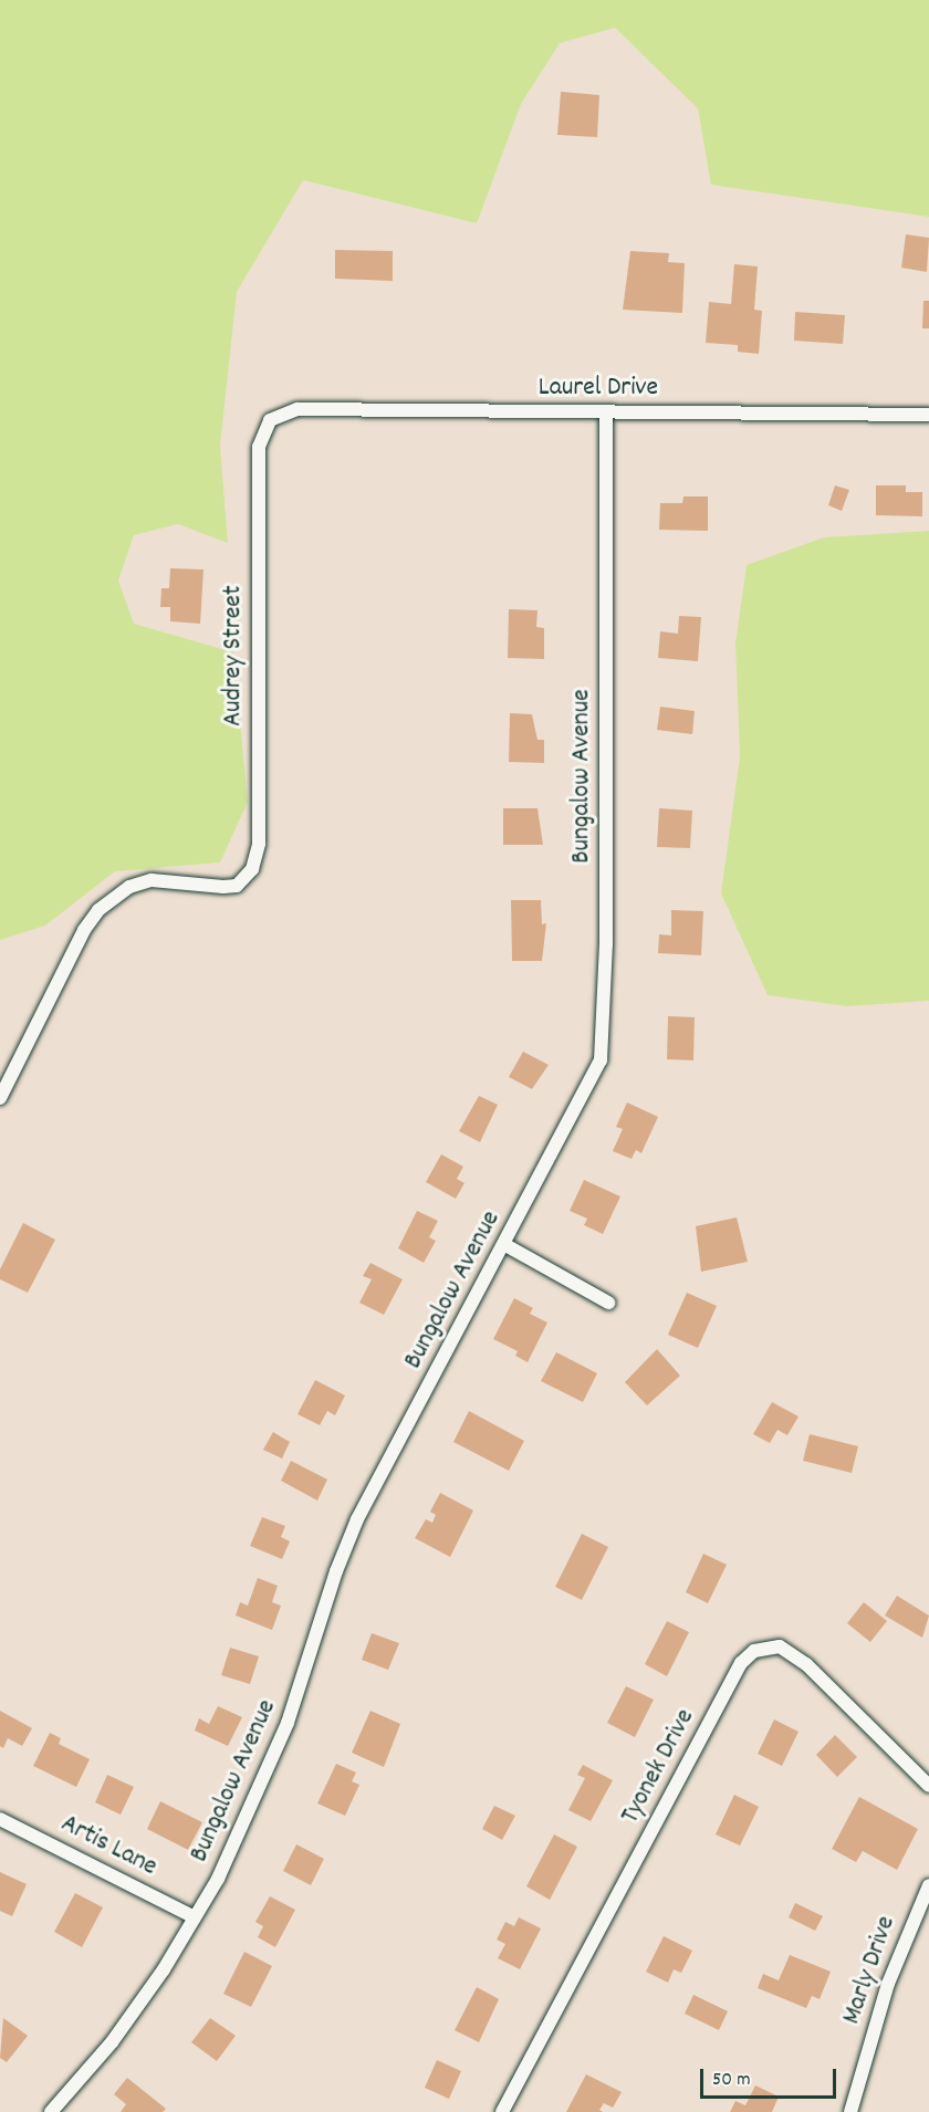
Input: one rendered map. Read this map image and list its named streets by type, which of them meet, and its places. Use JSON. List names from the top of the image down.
{
  "streets": {
    "street": [
      "Laurel Drive",
      "Audrey Street",
      "Bungalow Avenue",
      "Tyonek Drive",
      "Artis Lane",
      "Marly Drive"
    ]
  },
  "crossings": [
    ["Laurel Drive", "Audrey Street"],
    ["Laurel Drive", "Bungalow Avenue"],
    ["Bungalow Avenue", "Artis Lane"]
  ],
  "scale_bar": "50 m"
}
